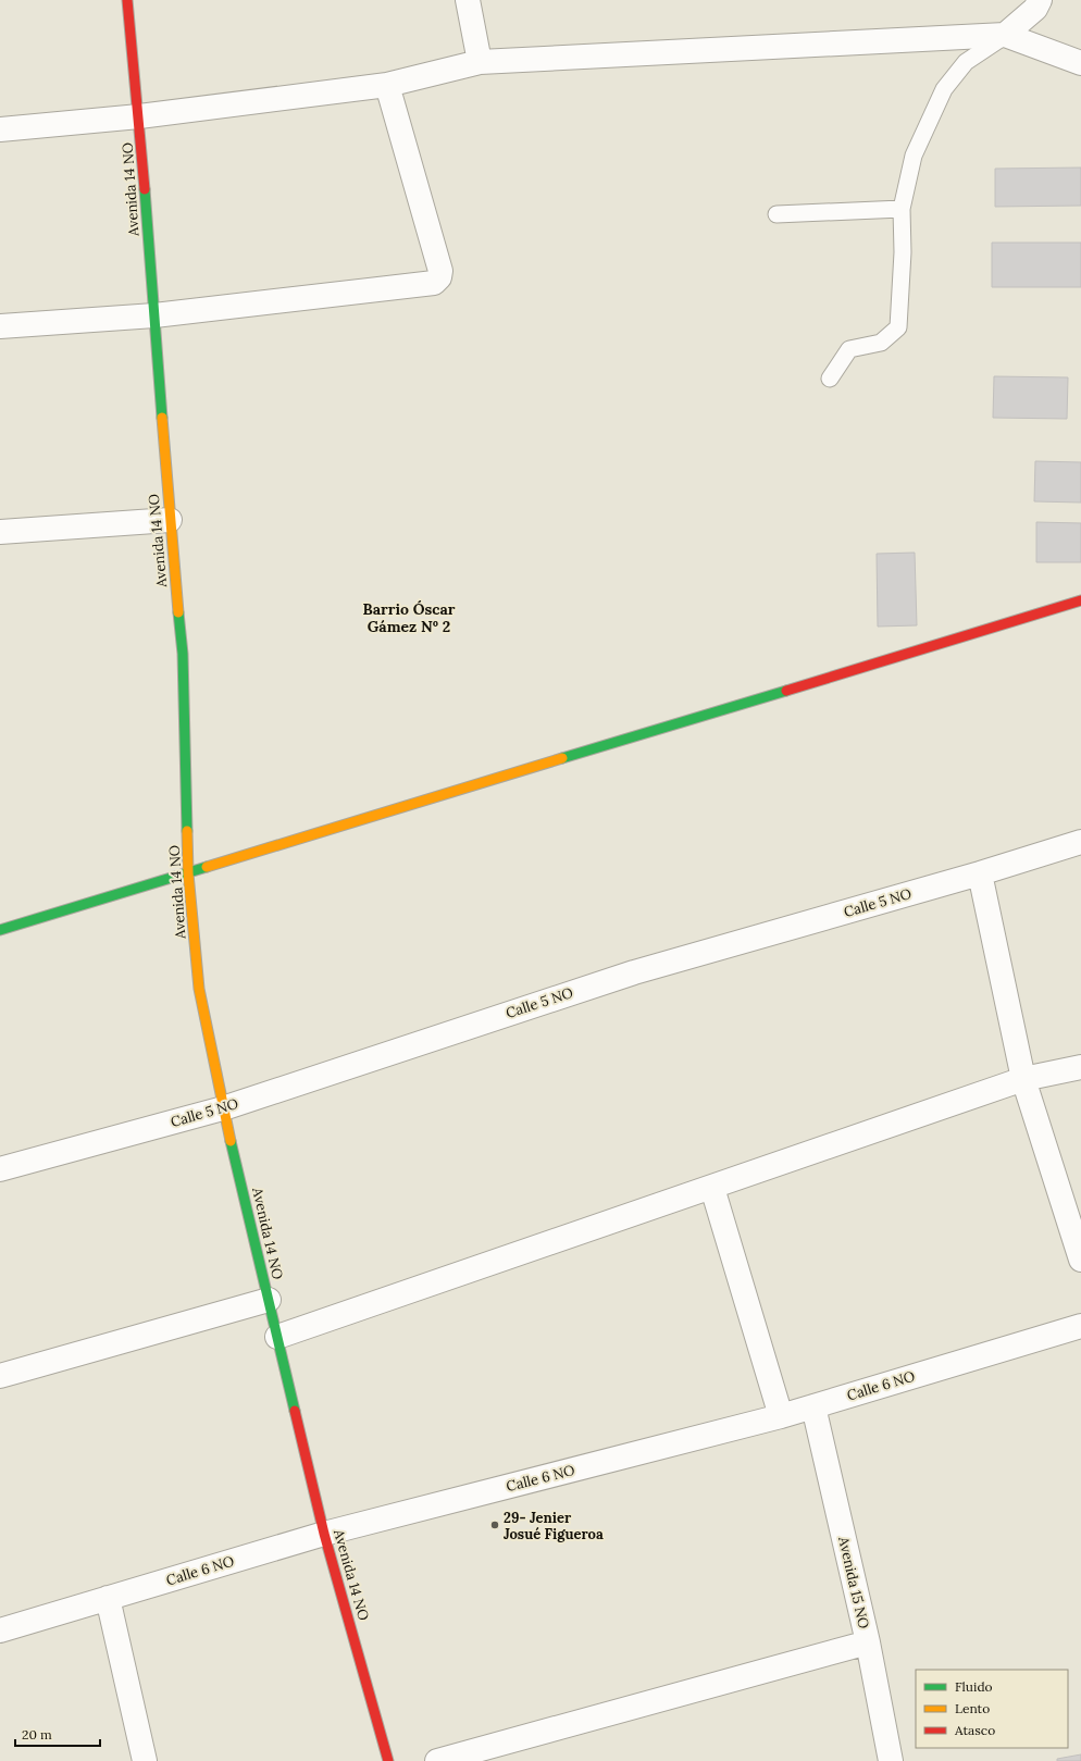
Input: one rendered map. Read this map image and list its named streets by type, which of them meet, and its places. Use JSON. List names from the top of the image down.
{
  "streets": {
    "street": [
      "Avenida 14 NO",
      "Calle 5 NO",
      "Calle 6 NO",
      "Avenida 15 NO"
    ]
  },
  "crossings": [
    ["Avenida 14 NO", "Calle 5 NO"],
    ["Avenida 14 NO", "Calle 6 NO"],
    ["Calle 6 NO", "Avenida 15 NO"]
  ],
  "districts": ["Barrio Óscar Gámez Nº 2"],
  "places": ["29- Jenier Josué Figueroa"],
  "legend": ["Fluido", "Lento", "Atasco"],
  "scale_bar": "20 m"
}
